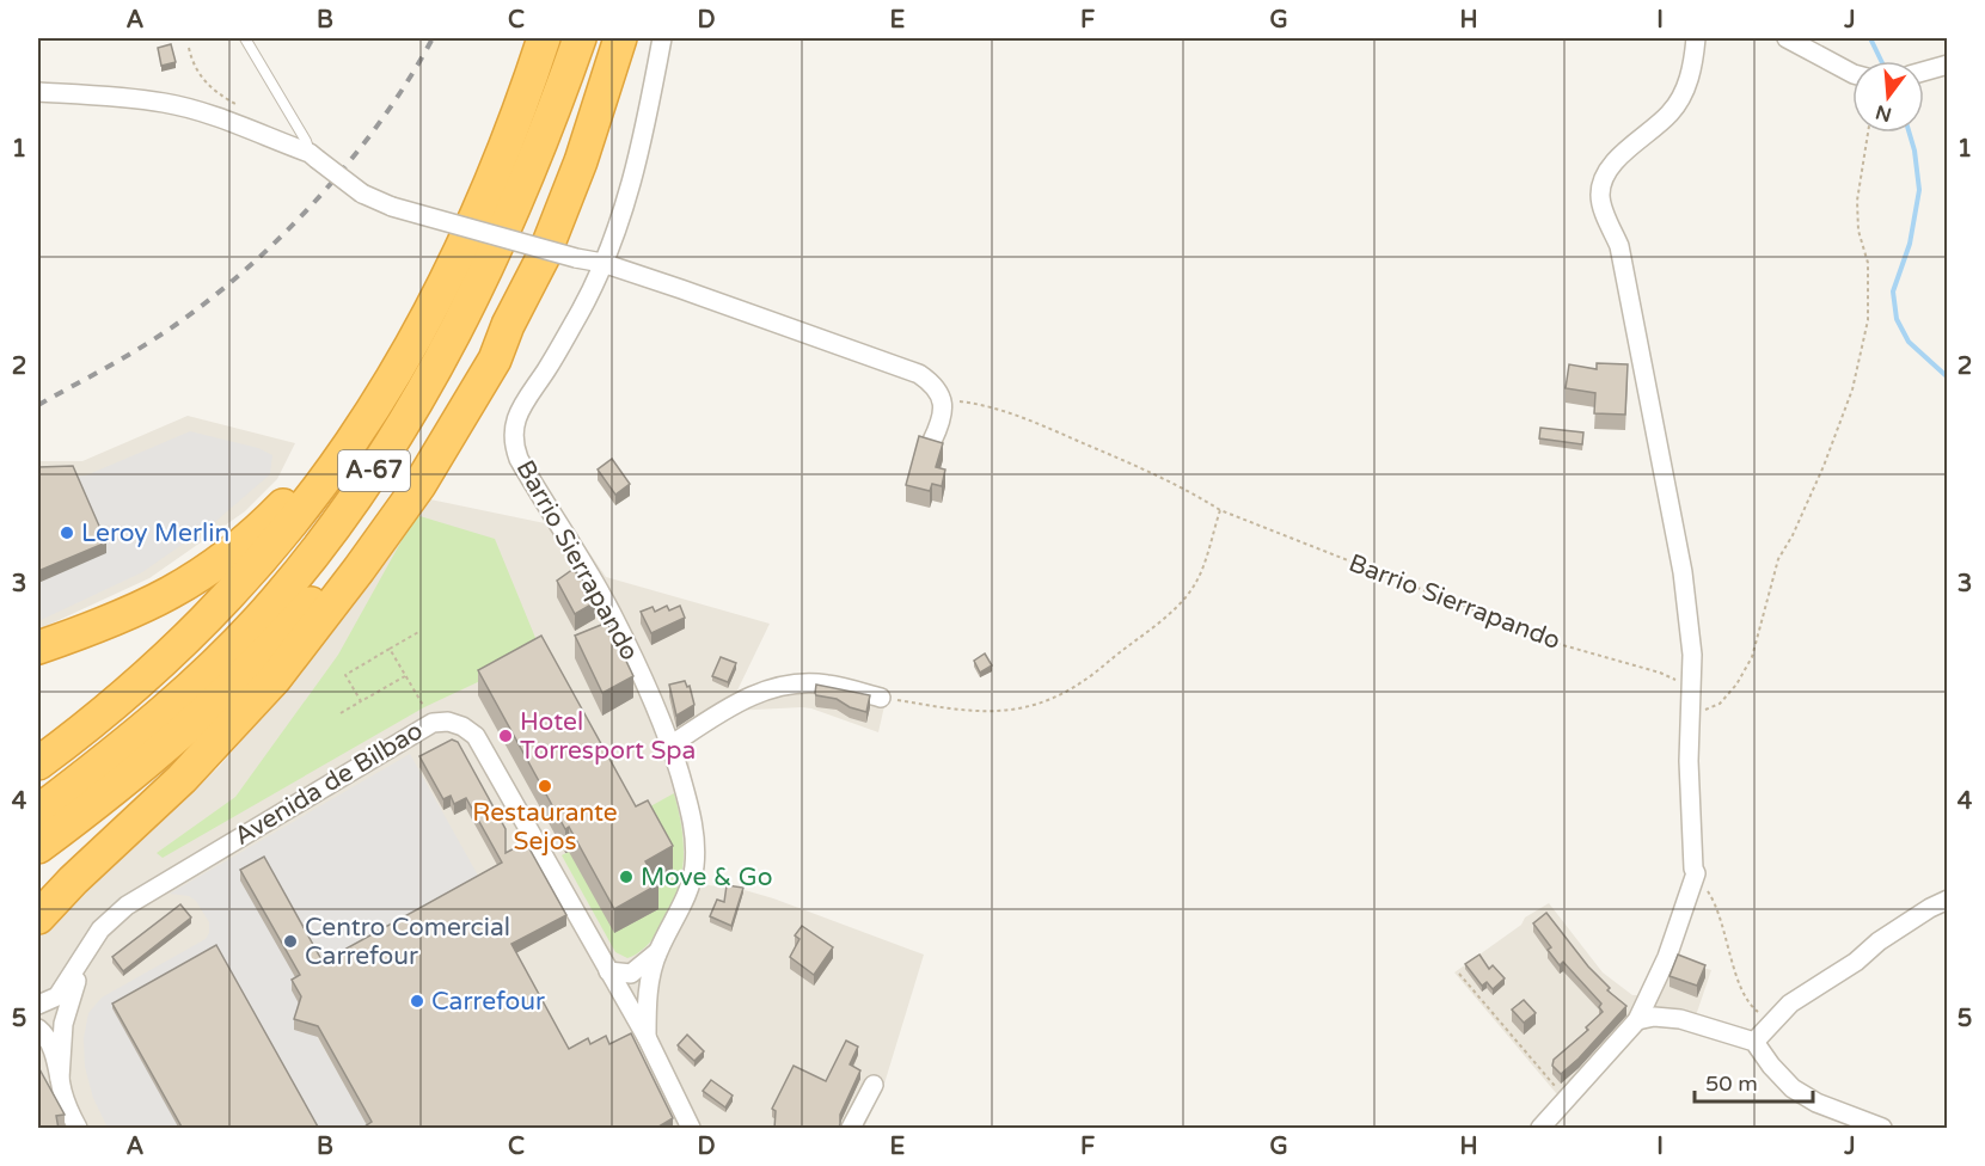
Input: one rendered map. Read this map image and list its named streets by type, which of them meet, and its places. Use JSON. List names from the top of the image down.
{
  "streets": {
    "highway": ["A-67"],
    "street": ["Barrio Sierrapando", "Avenida de Bilbao"]
  },
  "crossings": [
    ["Barrio Sierrapando", "Avenida de Bilbao"]
  ],
  "places": [
    "Leroy Merlin",
    "Hotel Torresport Spa",
    "Restaurante Sejos",
    "Move & Go",
    "Centro Comercial Carrefour",
    "Carrefour"
  ],
  "scale_bar": "50 m",
  "north": "bottom",
  "grid": {
    "columns": [
      "A",
      "B",
      "C",
      "D",
      "E",
      "F",
      "G",
      "H",
      "I",
      "J"
    ],
    "rows": [
      "1",
      "2",
      "3",
      "4",
      "5"
    ]
  }
}
